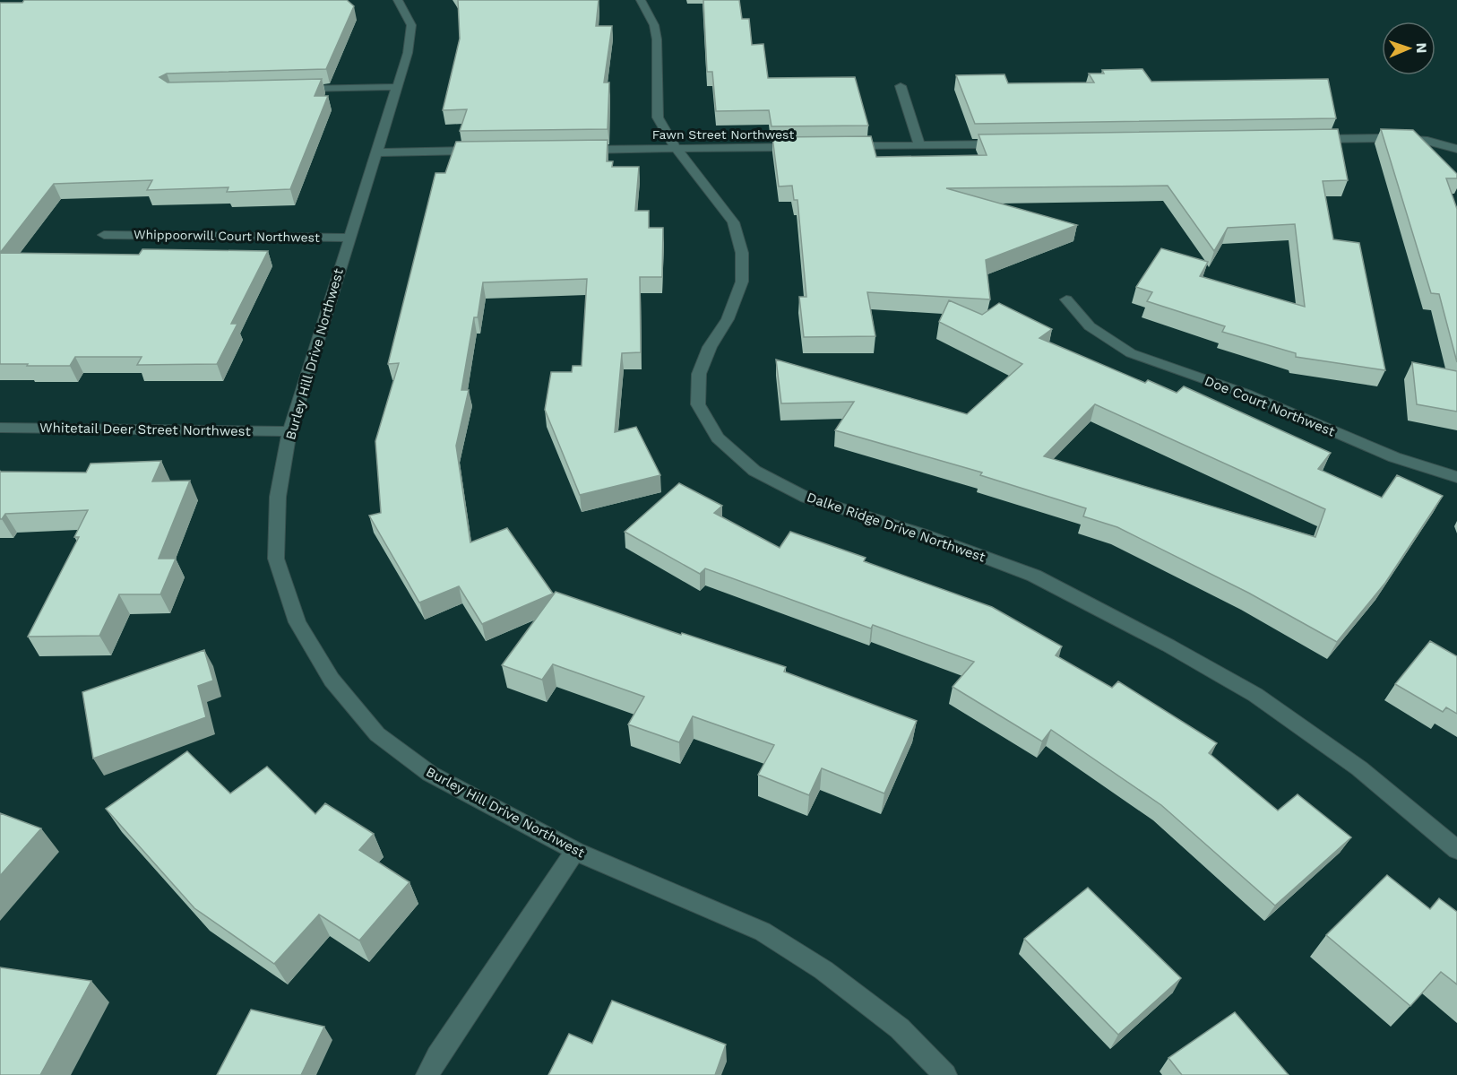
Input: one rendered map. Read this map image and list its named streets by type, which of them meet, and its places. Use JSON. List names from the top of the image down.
{
  "streets": {
    "street": [
      "Fawn Street Northwest",
      "Whippoorwill Court Northwest",
      "Burley Hill Drive Northwest",
      "Doe Court Northwest",
      "Whitetail Deer Street Northwest",
      "Dalke Ridge Drive Northwest"
    ]
  },
  "crossings": [
    ["Fawn Street Northwest", "Dalke Ridge Drive Northwest"],
    ["Whippoorwill Court Northwest", "Burley Hill Drive Northwest"],
    ["Burley Hill Drive Northwest", "Whitetail Deer Street Northwest"]
  ],
  "north": "right"
}
